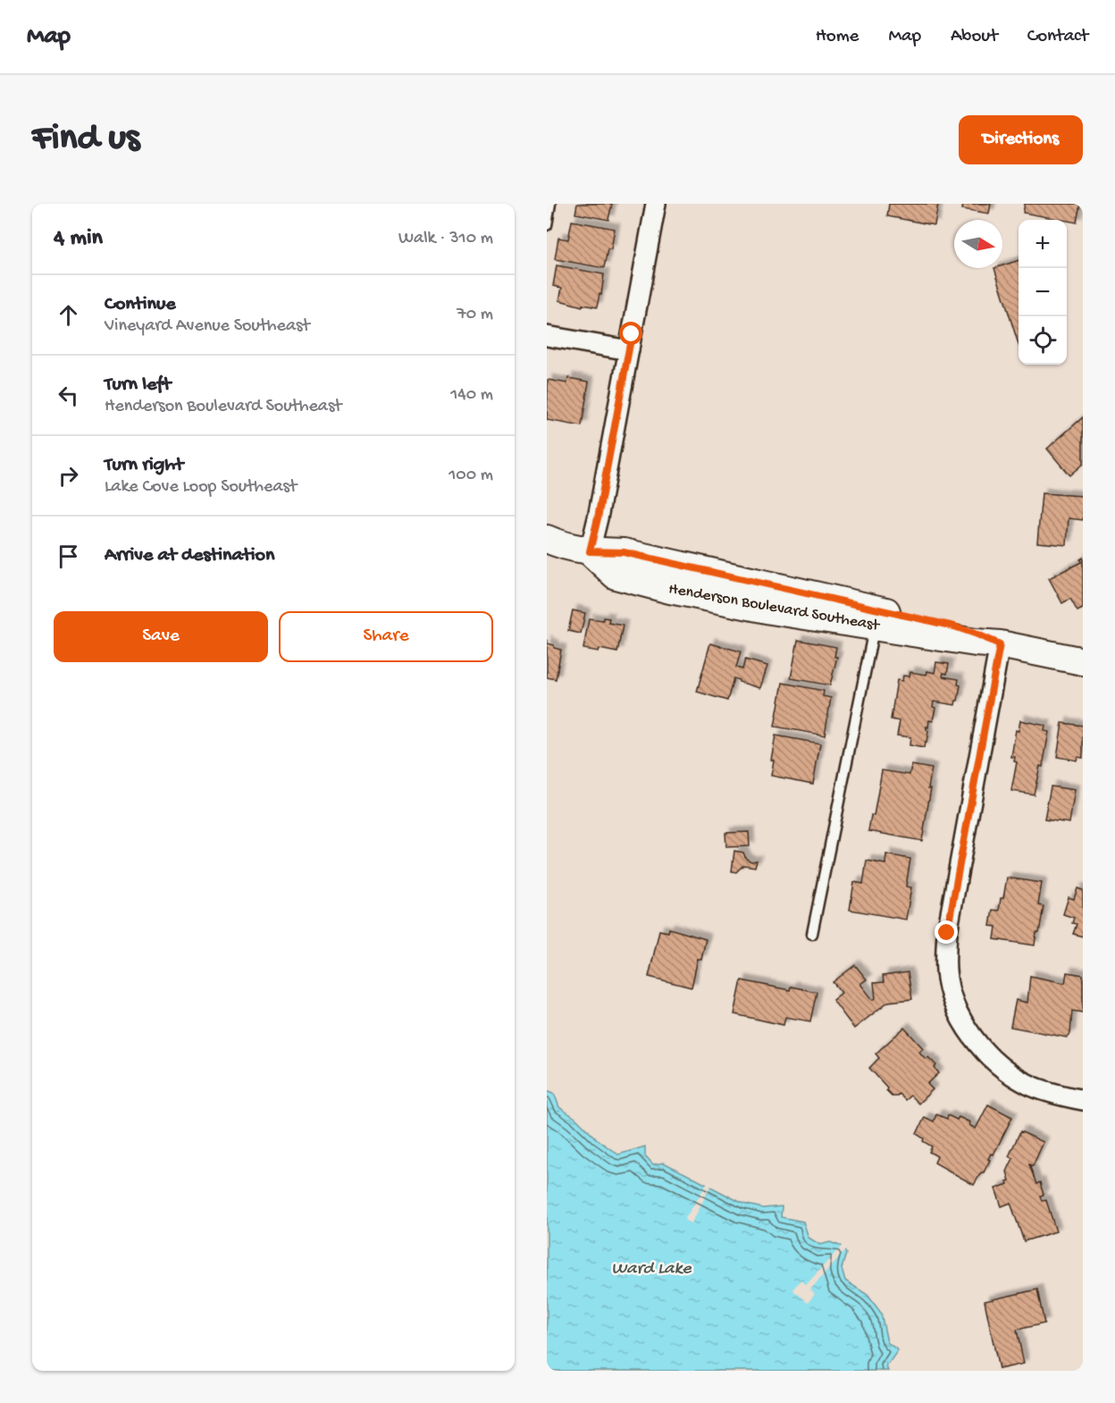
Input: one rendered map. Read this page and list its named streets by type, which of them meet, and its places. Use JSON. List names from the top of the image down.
{
  "streets": {
    "main road": ["Henderson Boulevard Southeast"]
  },
  "water": ["Ward Lake"],
  "north": "right",
  "page": {
    "header": "Map",
    "nav": [
      "Home",
      "Map",
      "About",
      "Contact"
    ],
    "buttons": [
      "Directions",
      ["Save", "Share"]
    ],
    "title": "Find us",
    "heading": ["4 min", "Walk · 310 m"],
    "map_buttons": ["+", "−"],
    "list": [
      ["Continue", "Vineyard Avenue Southeast", "70 m"],
      ["Turn left", "Henderson Boulevard Southeast", "140 m"],
      ["Turn right", "Lake Cove Loop Southeast", "100 m"],
      "Arrive at destination"
    ]
  }
}
